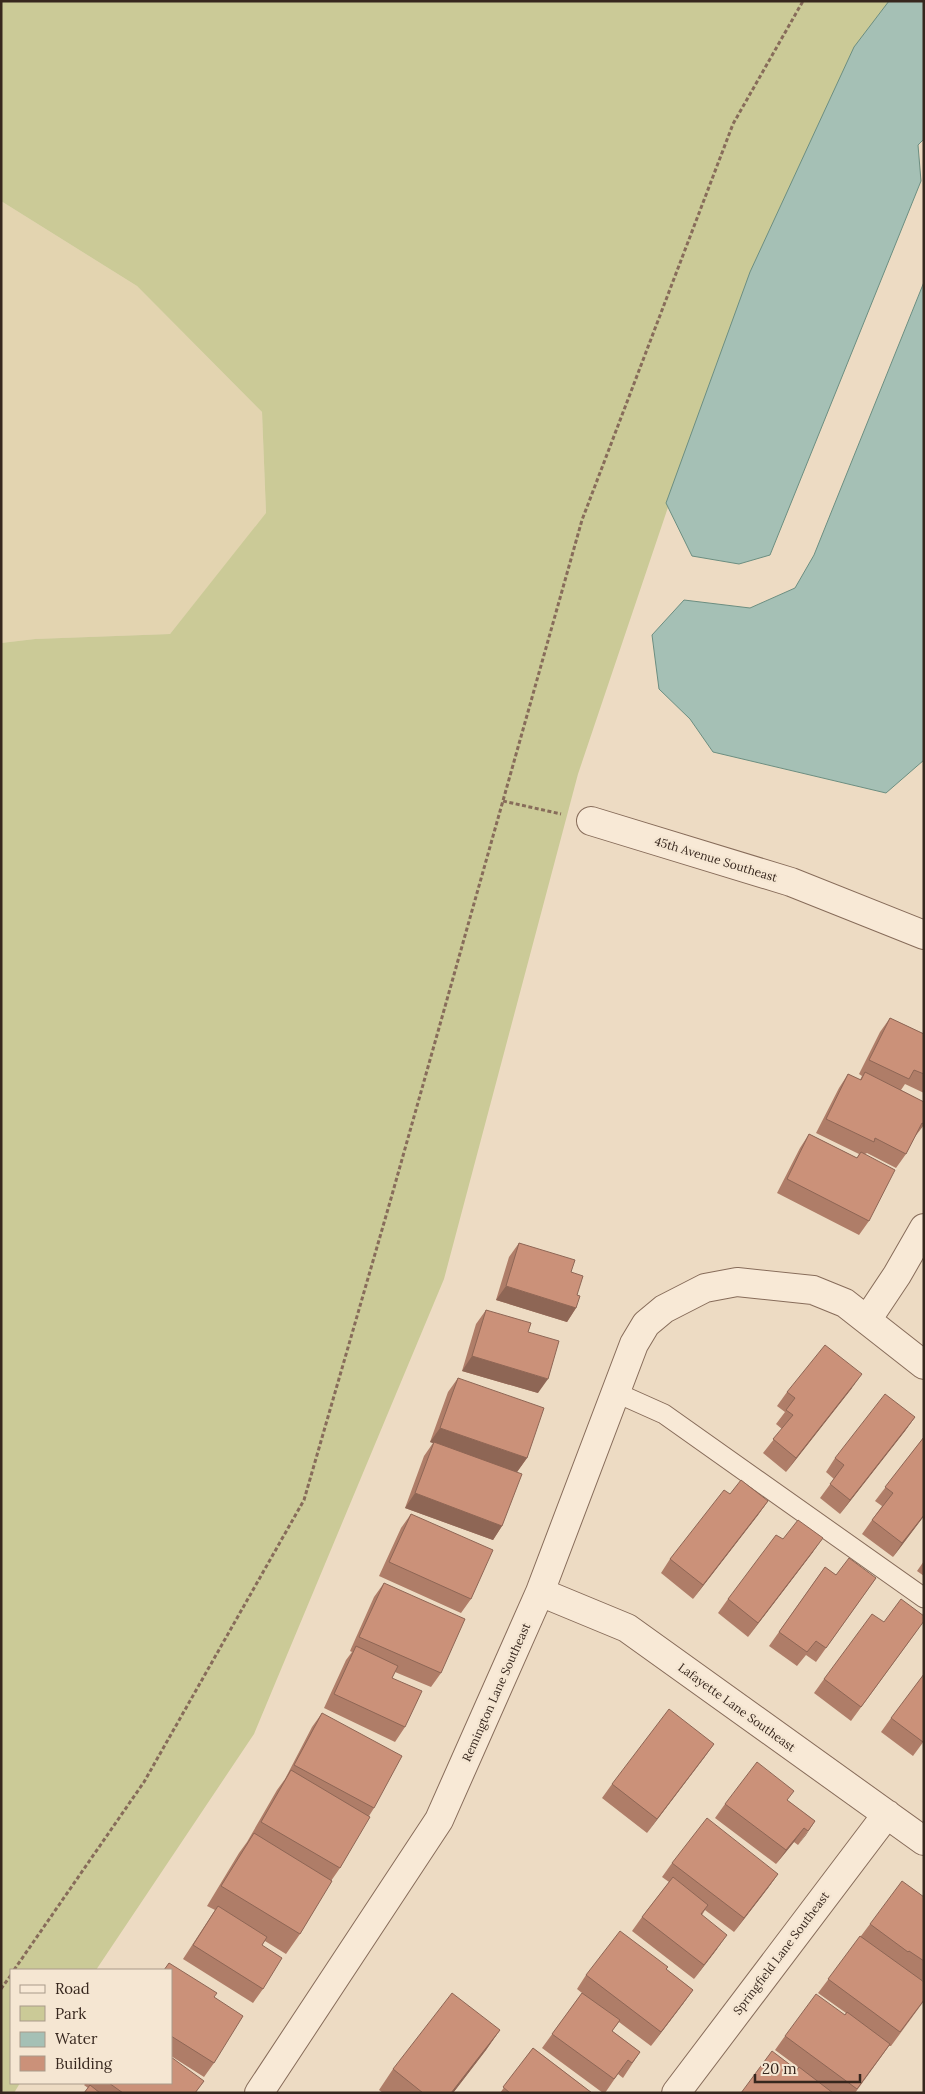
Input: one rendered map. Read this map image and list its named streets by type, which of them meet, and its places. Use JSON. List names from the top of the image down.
{
  "streets": {
    "street": [
      "45th Avenue Southeast",
      "Remington Lane Southeast",
      "Lafayette Lane Southeast",
      "Springfield Lane Southeast"
    ]
  },
  "crossings": [
    ["Remington Lane Southeast", "Lafayette Lane Southeast"],
    ["Lafayette Lane Southeast", "Springfield Lane Southeast"]
  ],
  "legend": [
    "Road",
    "Park",
    "Water",
    "Building"
  ],
  "scale_bar": "20 m"
}
